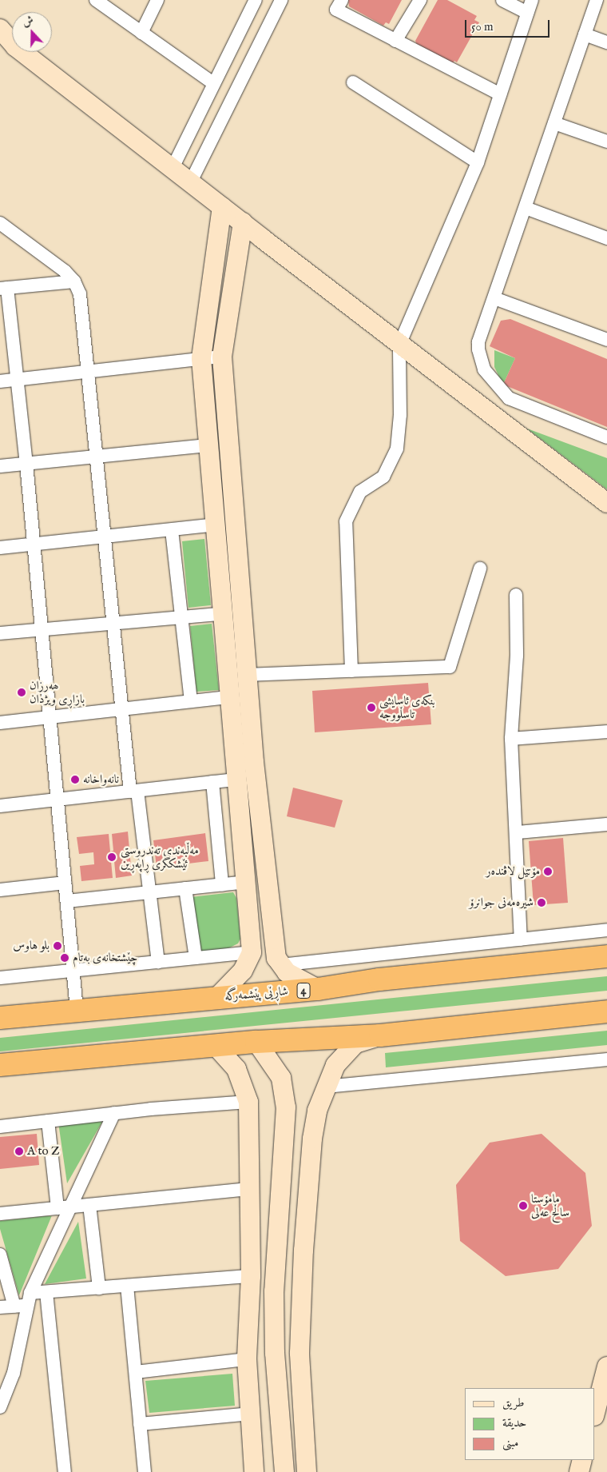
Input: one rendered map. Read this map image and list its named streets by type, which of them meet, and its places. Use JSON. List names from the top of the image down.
{
  "streets": {
    "highway": ["4", "شاڕێی پێشمەرگە"]
  },
  "places": [
    "ھەرزان بازاڕی ویژدان",
    "بنکەی ئاسایشی تاسڵووجە",
    "نانەواخانە",
    "مەڵبەندی تەندروستی ئێشکگری ڕاپەڕین",
    "مۆتێل لاڤندەر",
    "شیرەمەنی جوانرۆ",
    "بلو هاوس",
    "چێشتخانەی بەتام",
    "A to Z",
    "مامۆستا ساڵح عەلی"
  ],
  "legend": ["طريق", "حديقة", "مبنى"],
  "scale_bar": "50 m",
  "north": "top"
}
